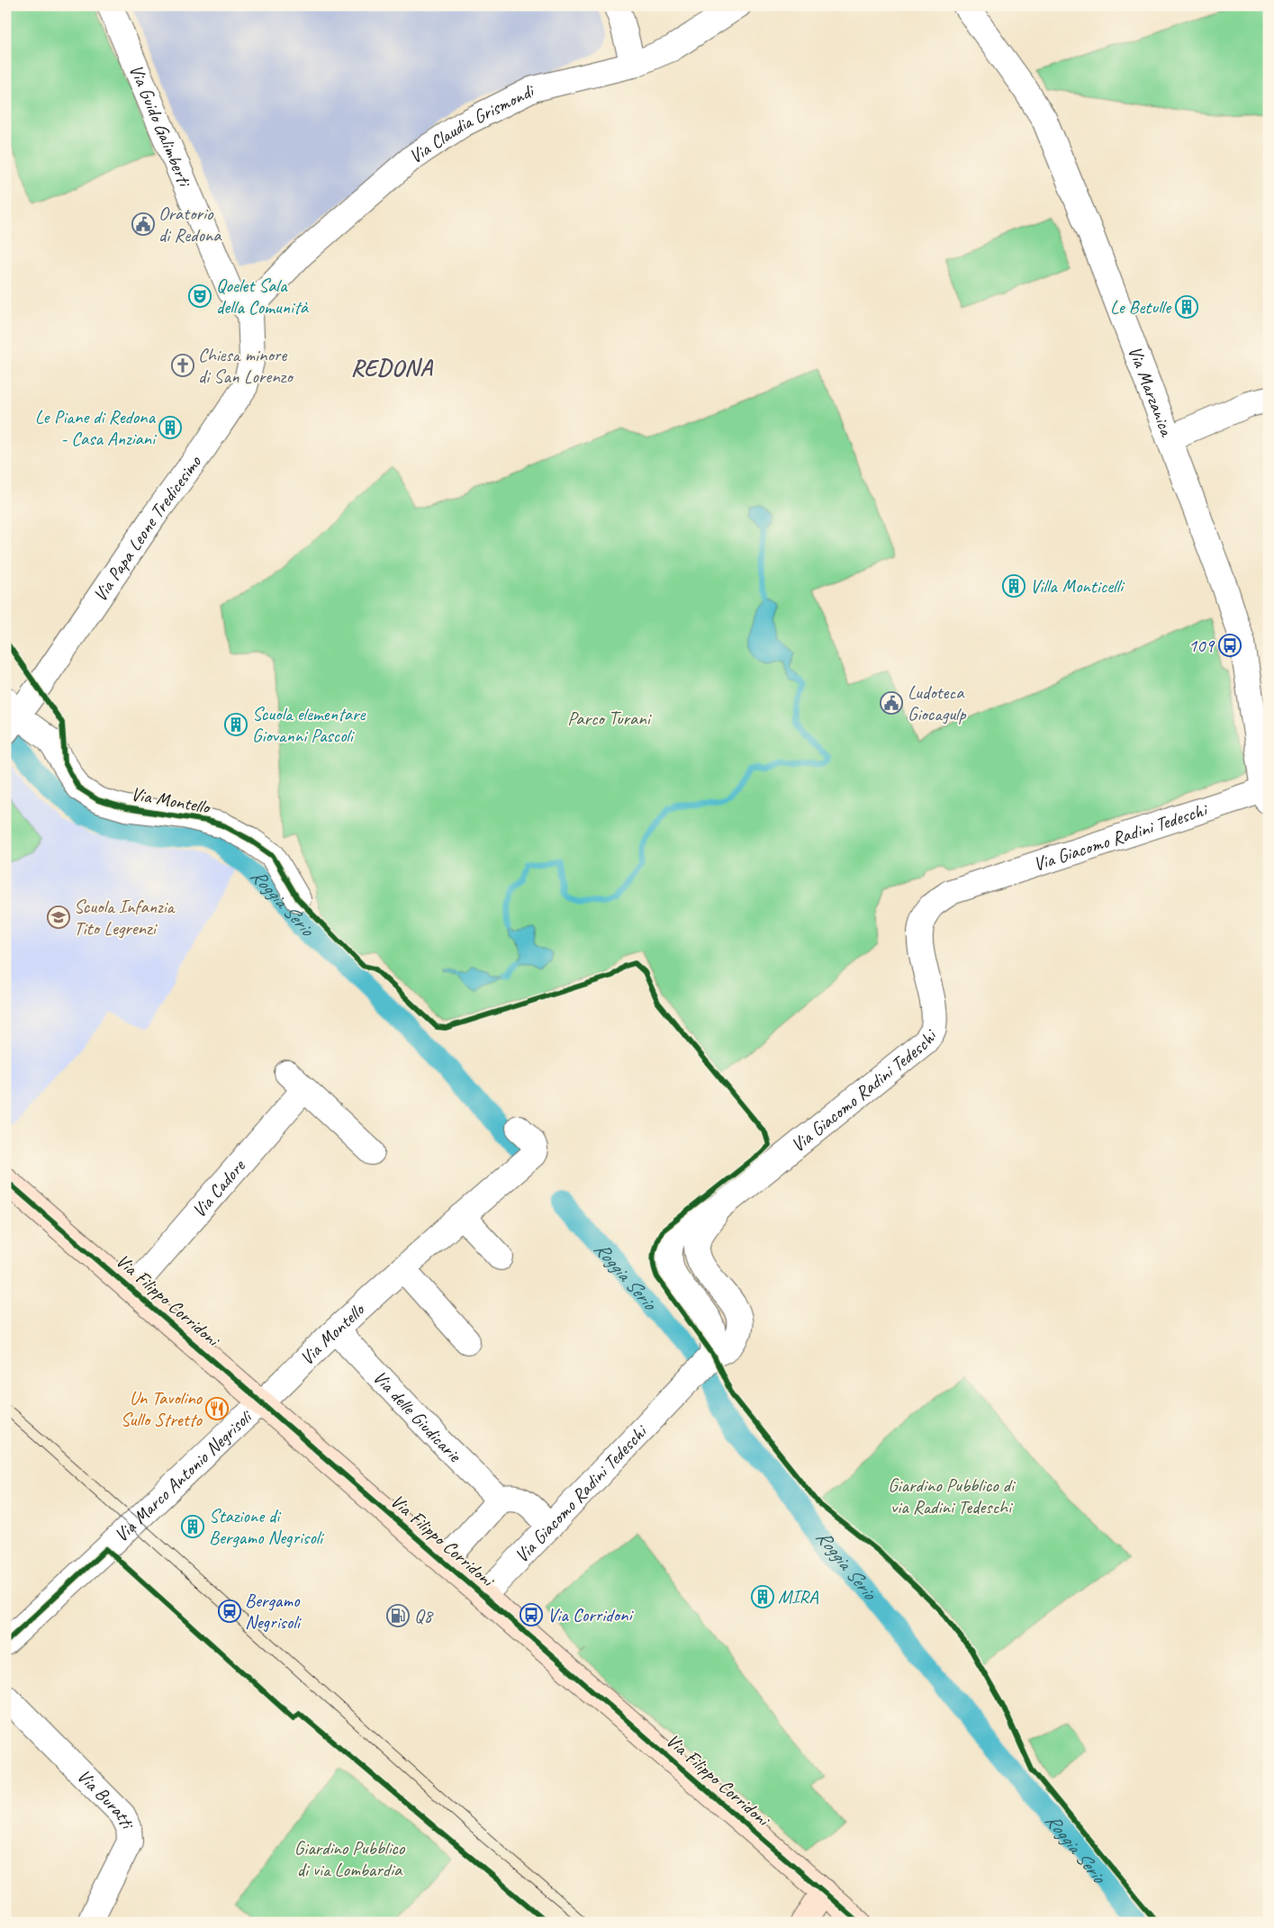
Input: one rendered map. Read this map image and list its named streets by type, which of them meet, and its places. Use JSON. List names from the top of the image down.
{
  "streets": {
    "street": [
      "Via Guido Galimberti",
      "Via Claudia Grismondi",
      "Via Marzanica",
      "Via Papa Leone Tredicesimo",
      "Via Montello",
      "Via Giacomo Radini Tedeschi",
      "Via Cadore",
      "Via Filippo Corridoni",
      "Via delle Giudicarie",
      "Via Marco Antonio Negrisoli",
      "Via Buratti"
    ]
  },
  "crossings": [
    ["Via Guido Galimberti", "Via Claudia Grismondi"],
    ["Via Guido Galimberti", "Via Papa Leone Tredicesimo"],
    ["Via Claudia Grismondi", "Via Papa Leone Tredicesimo"],
    ["Via Marzanica", "Via Giacomo Radini Tedeschi"],
    ["Via Papa Leone Tredicesimo", "Via Montello"],
    ["Via Montello", "Via Filippo Corridoni"],
    ["Via Montello", "Via delle Giudicarie"],
    ["Via Montello", "Via Marco Antonio Negrisoli"],
    ["Via Giacomo Radini Tedeschi", "Via Filippo Corridoni"],
    ["Via Cadore", "Via Filippo Corridoni"],
    ["Via Filippo Corridoni", "Via Marco Antonio Negrisoli"]
  ],
  "districts": ["REDONA"],
  "water": ["Roggia Serio"],
  "parks": ["Parco Turani", "Giardino Pubblico di via Radini Tedeschi", "Giardino Pubblico di via Lombardia"],
  "places": {
    "public building": ["Oratorio di Redona", "Ludoteca Giocagulp"],
    "theatre": ["Qoelet Sala della Comunità"],
    "building": [
      "Le Betulle",
      "Le Piane di Redona - Casa Anziani",
      "Villa Monticelli",
      "Scuola elementare Giovanni Pascoli",
      "Stazione di Bergamo Negrisoli",
      "MIRA"
    ],
    "church": ["Chiesa minore di San Lorenzo"],
    "bus stop": ["109", "Via Corridoni"],
    "school or university": ["Scuola Infanzia Tito Legrenzi"],
    "restaurant": ["Un Tavolino Sullo Stretto"],
    "station": ["Bergamo Negrisoli"],
    "fuel station": ["Q8"]
  }
}
